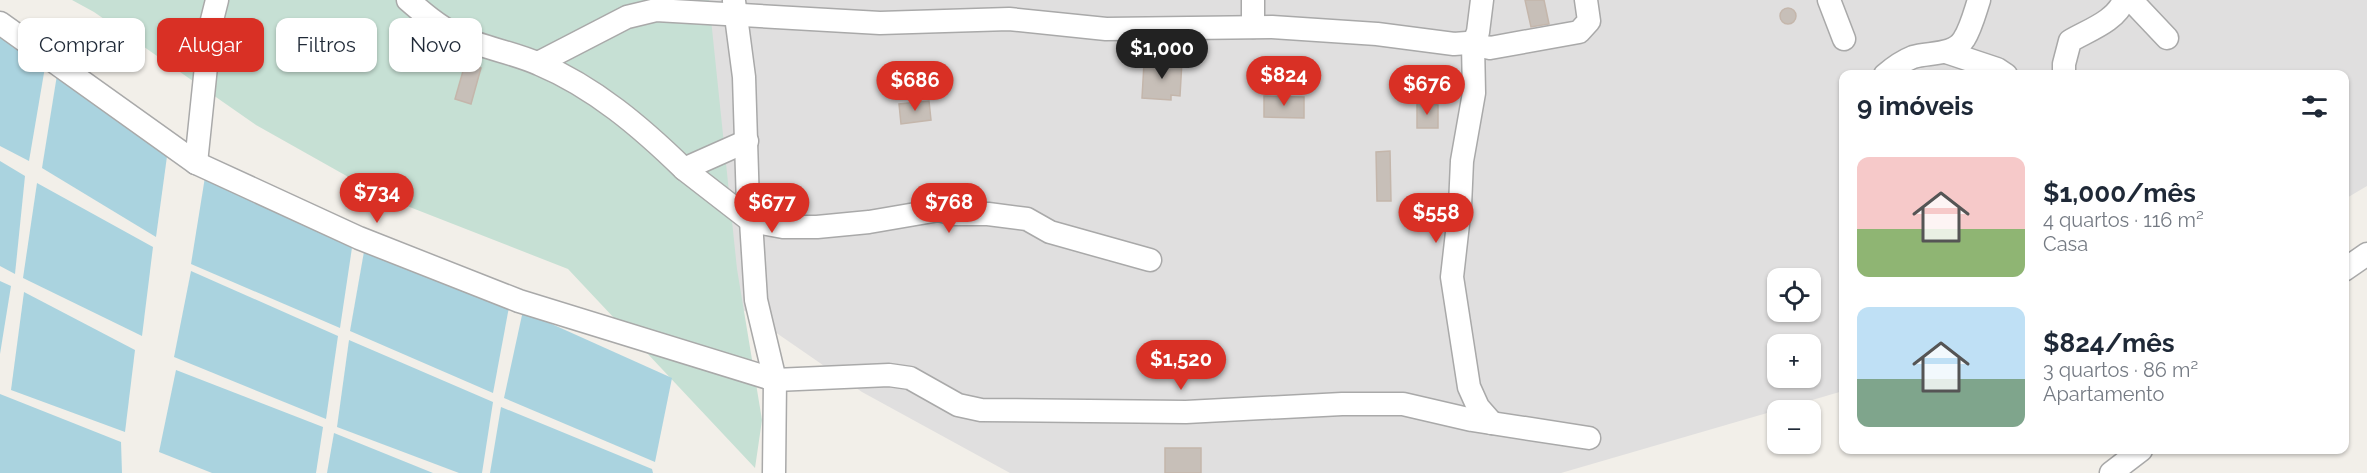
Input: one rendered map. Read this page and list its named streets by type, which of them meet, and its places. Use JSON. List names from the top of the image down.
{
  "page": {
    "chip": [
      "Comprar",
      "Alugar",
      "Filtros",
      "Novo"
    ],
    "price": [
      "$1,000",
      "$824",
      "$686",
      "$676",
      "$734",
      "$677",
      "$768",
      "$558",
      "$1,520"
    ],
    "heading": "9 imóveis",
    "list": [
      {
        "name": "$1,000/mês",
        "note": "4 quartos · 116 m² · Casa"
      },
      {
        "name": "$824/mês",
        "note": "3 quartos · 86 m² · Apartamento"
      }
    ],
    "map_buttons": ["+", "−"]
  }
}
